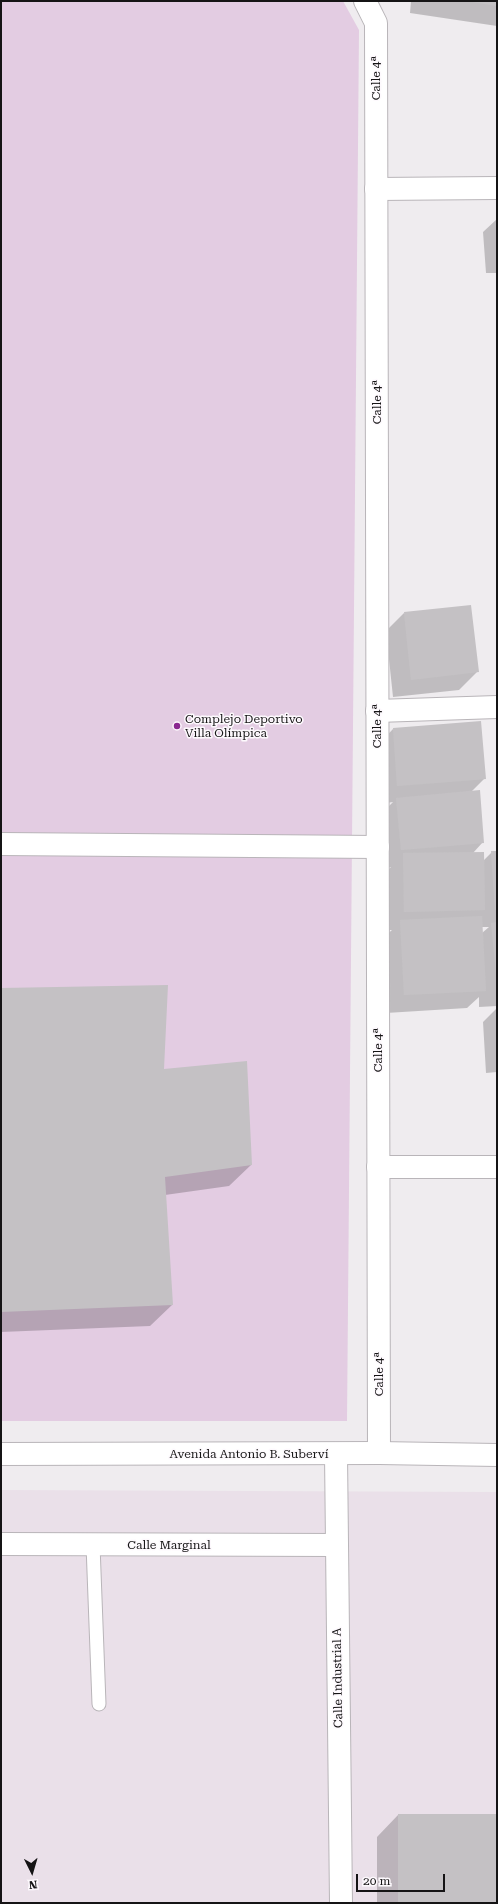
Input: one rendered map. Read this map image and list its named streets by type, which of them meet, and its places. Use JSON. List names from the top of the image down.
{
  "streets": {
    "street": [
      "Calle 4ª",
      "Avenida Antonio B. Suberví",
      "Calle Marginal",
      "Calle Industrial A"
    ]
  },
  "crossings": [
    ["Calle 4ª", "Avenida Antonio B. Suberví"],
    ["Avenida Antonio B. Suberví", "Calle Industrial A"],
    ["Calle Marginal", "Calle Industrial A"]
  ],
  "places": ["Complejo Deportivo Villa Olímpica"],
  "scale_bar": "20 m",
  "north": "bottom"
}
